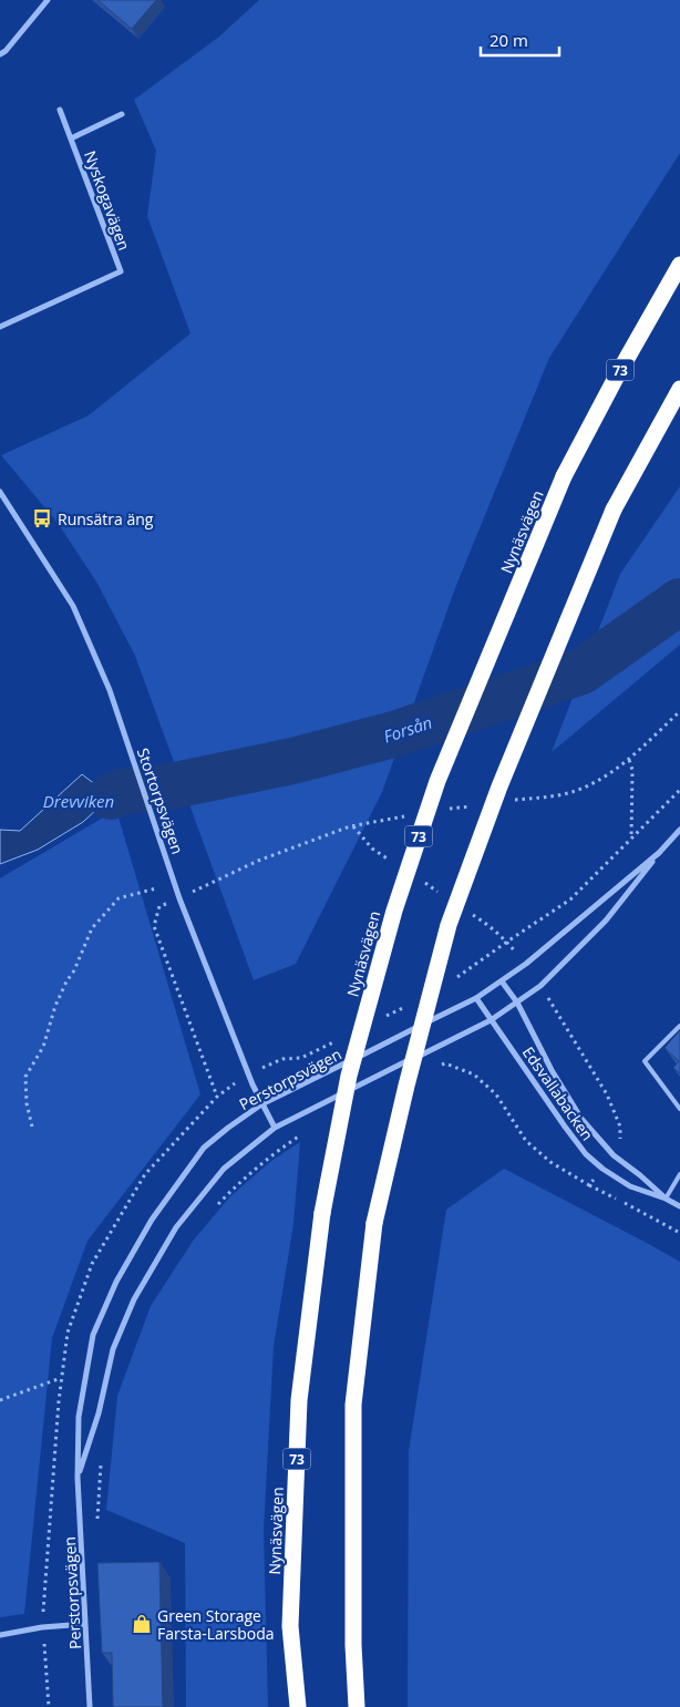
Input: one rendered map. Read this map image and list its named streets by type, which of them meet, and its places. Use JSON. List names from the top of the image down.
{
  "streets": {
    "highway": ["73", "Nynäsvägen"],
    "street": [
      "Nyskogavägen",
      "Stortorpsvägen",
      "Perstorpsvägen",
      "Edsvallabacken"
    ]
  },
  "crossings": [
    ["Stortorpsvägen", "Perstorpsvägen"],
    ["Perstorpsvägen", "Edsvallabacken"]
  ],
  "water": ["Forsån", "Drevviken"],
  "places": {
    "bus stop": ["Runsätra äng"],
    "shop": ["Green Storage Farsta-Larsboda"]
  },
  "scale_bar": "20 m"
}
